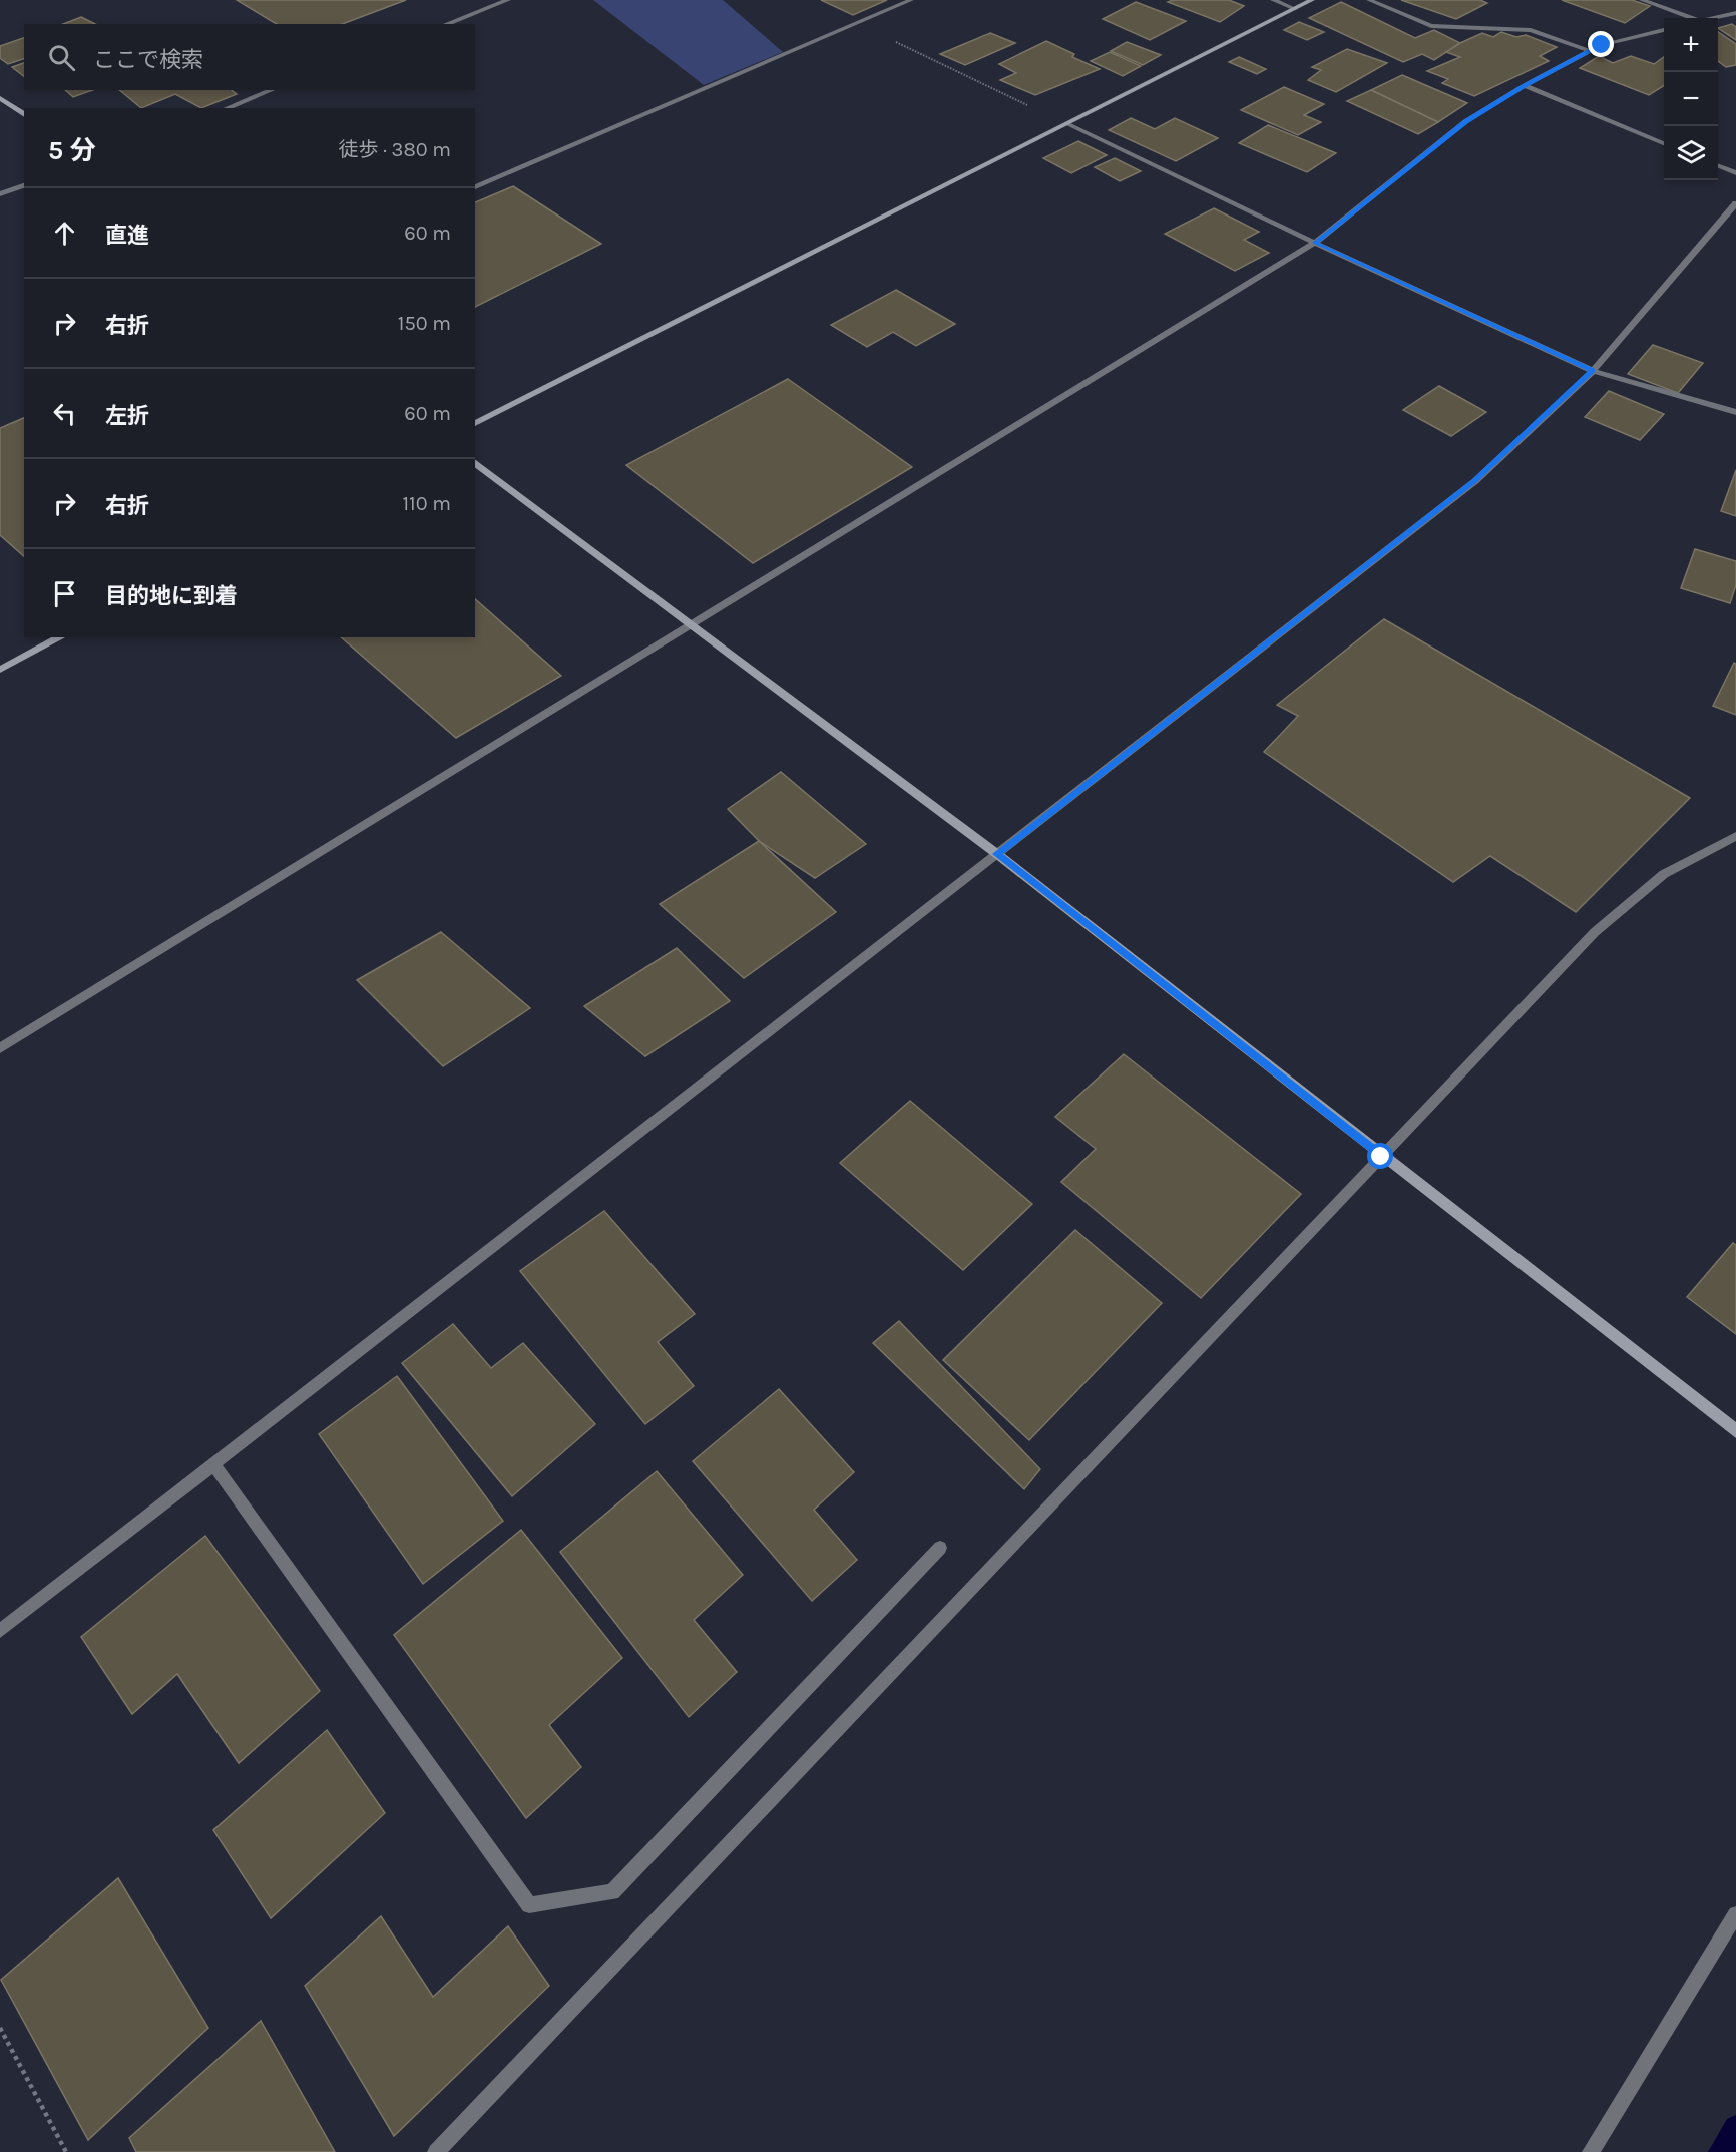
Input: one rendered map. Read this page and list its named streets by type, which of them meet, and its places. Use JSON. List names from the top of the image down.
{
  "page": {
    "map_buttons": ["+", "−"],
    "search": "ここで検索",
    "heading": ["5 分", "徒歩 · 380 m"],
    "list": [
      ["直進", "60 m"],
      ["右折", "150 m"],
      ["左折", "60 m"],
      ["右折", "110 m"],
      "目的地に到着"
    ]
  }
}
